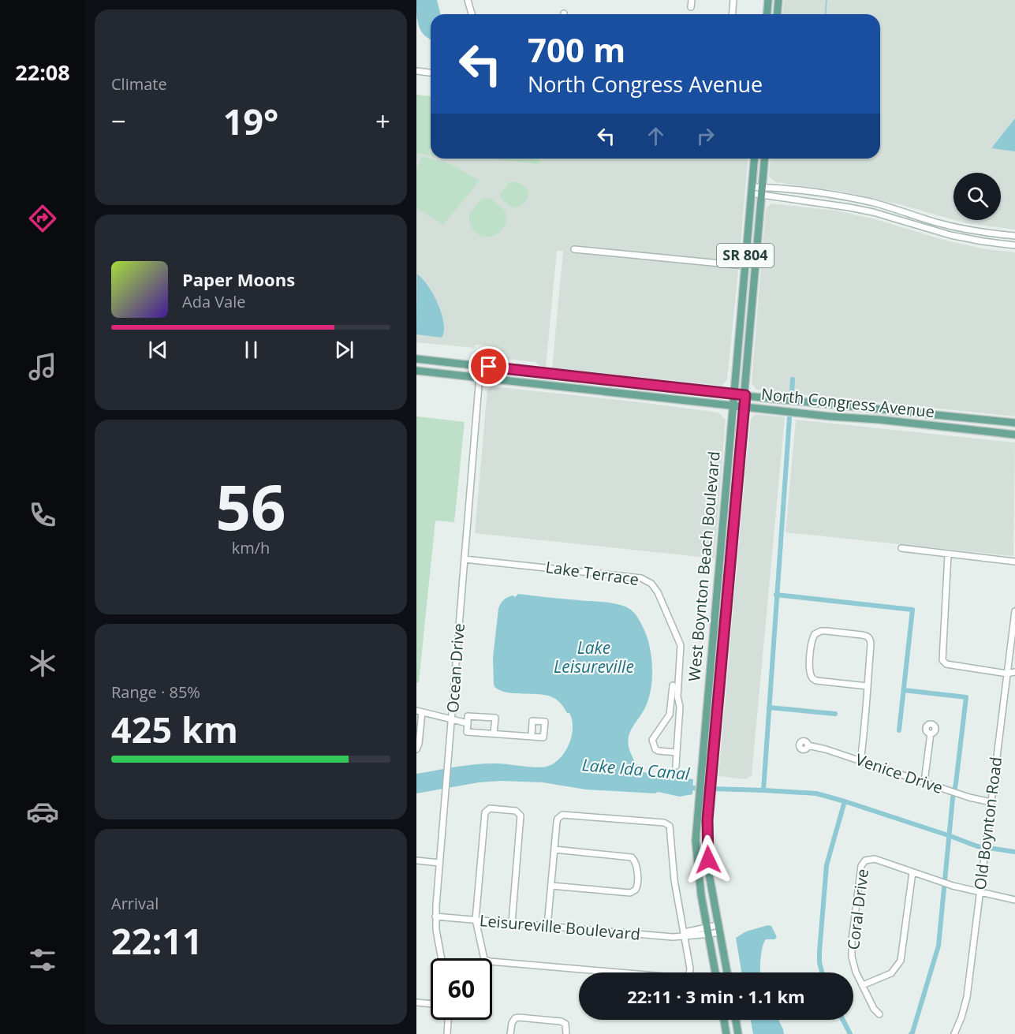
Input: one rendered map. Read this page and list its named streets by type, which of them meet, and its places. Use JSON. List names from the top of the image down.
{
  "streets": {
    "main road": ["SR 804", "North Congress Avenue", "West Boynton Beach Boulevard"],
    "street": [
      "Lake Terrace",
      "Ocean Drive",
      "Venice Drive",
      "Old Boynton Road",
      "Coral Drive",
      "Leisureville Boulevard"
    ]
  },
  "crossings": [
    ["North Congress Avenue", "West Boynton Beach Boulevard"],
    ["North Congress Avenue", "Ocean Drive"],
    ["West Boynton Beach Boulevard", "Leisureville Boulevard"],
    ["Lake Terrace", "Ocean Drive"],
    ["Ocean Drive", "Leisureville Boulevard"],
    ["Venice Drive", "Old Boynton Road"],
    ["Old Boynton Road", "Coral Drive"]
  ],
  "water": ["Lake Leisureville", "Lake Ida Canal"],
  "page": {
    "tabs": "22:08",
    "tile": [
      "Climate",
      ["56", "km/h"],
      ["Range · 85%", "425 km"],
      ["Arrival", "22:11"]
    ],
    "turn": ["700 m", "North Congress Avenue"],
    "heat": ["−", "19°", "+"],
    "song": ["Paper Moons", "Ada Vale"],
    "limit": "60",
    "trip": "22:11 · 3 min · 1.1 km"
  }
}
